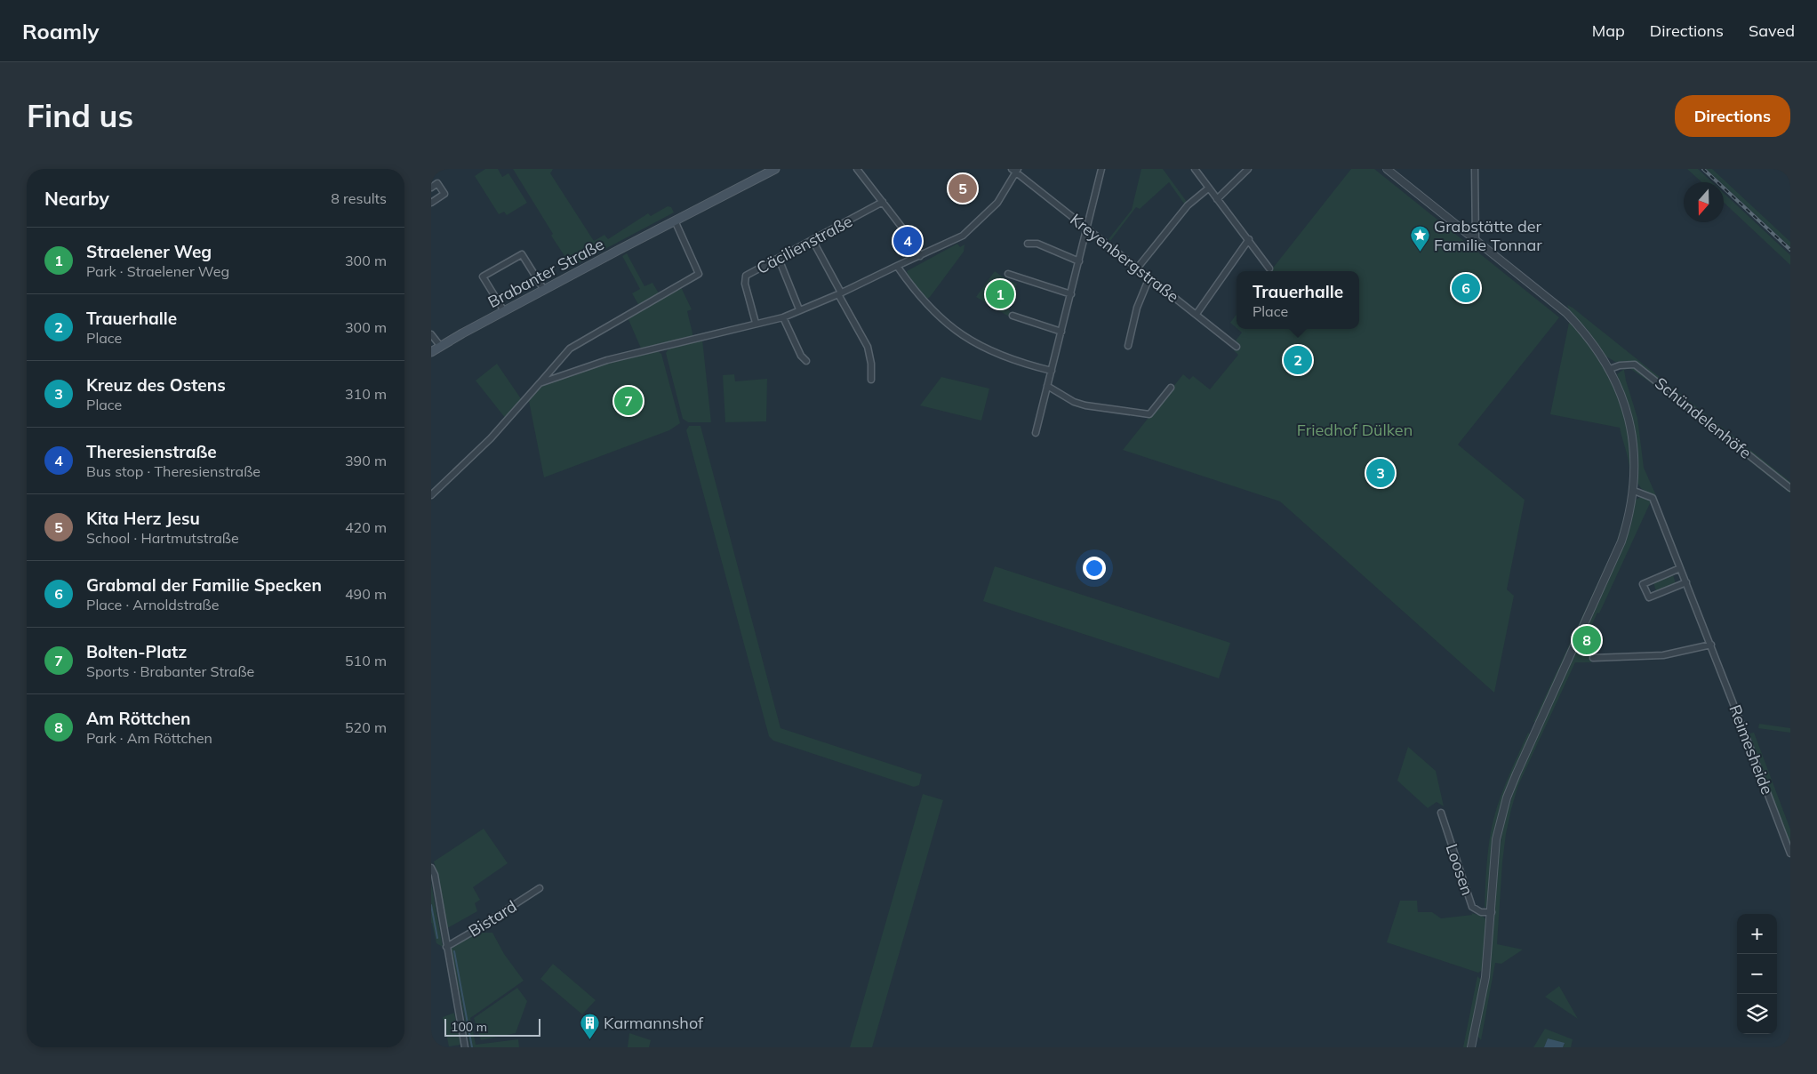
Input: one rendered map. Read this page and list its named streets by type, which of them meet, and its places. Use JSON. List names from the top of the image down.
{
  "streets": {
    "main road": ["Brabanter Straße"],
    "street": [
      "Cäcilienstraße",
      "Kreyenbergstraße",
      "Schündelenhöfe",
      "Reimesheide",
      "Loosen",
      "Bistard"
    ]
  },
  "parks": ["Friedhof Dülken"],
  "places": {
    "place": ["Grabstätte der Familie Tonnar"],
    "building": ["Karmannshof"]
  },
  "scale_bar": "100 m",
  "north": "bottom",
  "page": {
    "header": "Roamly",
    "nav": ["Map", "Directions", "Saved"],
    "buttons": "Directions",
    "title": "Find us",
    "heading": ["Nearby", "8 results"],
    "pins": [
      "5",
      "4",
      "6",
      "1",
      "2",
      "7",
      "3",
      "8"
    ],
    "list": [
      {
        "mark": "1",
        "name": "Straelener Weg",
        "note": "Park · Straelener Weg",
        "value": "300 m"
      },
      {
        "mark": "2",
        "name": "Trauerhalle",
        "note": "Place",
        "value": "300 m"
      },
      {
        "mark": "3",
        "name": "Kreuz des Ostens",
        "note": "Place",
        "value": "310 m"
      },
      {
        "mark": "4",
        "name": "Theresienstraße",
        "note": "Bus stop · Theresienstraße",
        "value": "390 m"
      },
      {
        "mark": "5",
        "name": "Kita Herz Jesu",
        "note": "School · Hartmutstraße",
        "value": "420 m"
      },
      {
        "mark": "6",
        "name": "Grabmal der Familie Specken",
        "note": "Place · Arnoldstraße",
        "value": "490 m"
      },
      {
        "mark": "7",
        "name": "Bolten-Platz",
        "note": "Sports · Brabanter Straße",
        "value": "510 m"
      },
      {
        "mark": "8",
        "name": "Am Röttchen",
        "note": "Park · Am Röttchen",
        "value": "520 m"
      }
    ],
    "popup": ["Trauerhalle", "Place"],
    "map_buttons": ["+", "−"],
    "scale": "100 m"
  }
}
